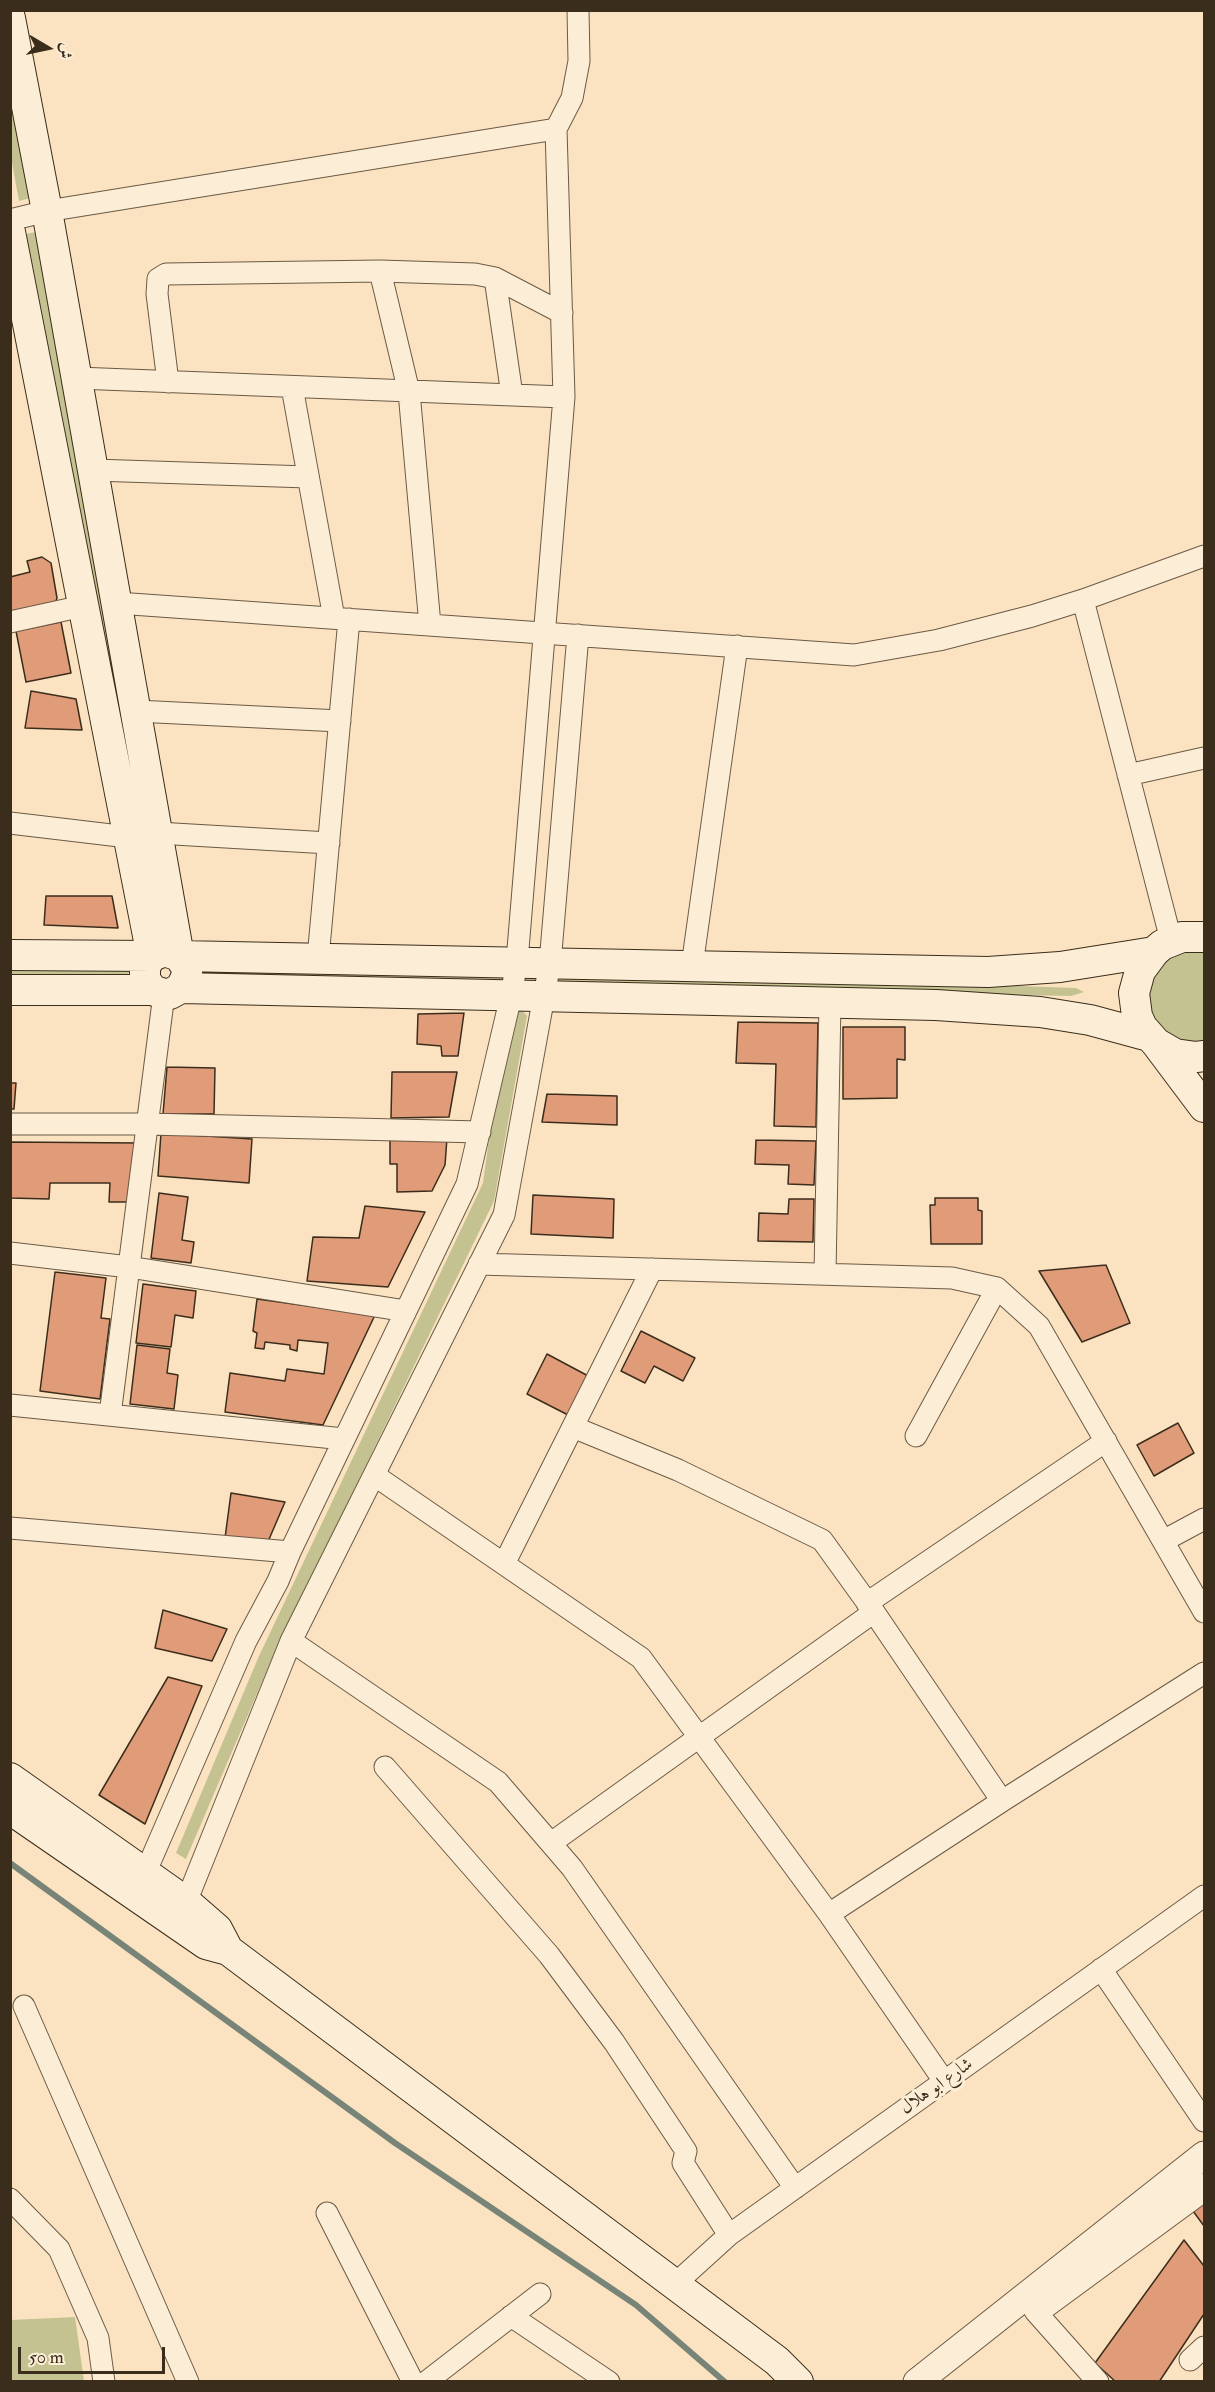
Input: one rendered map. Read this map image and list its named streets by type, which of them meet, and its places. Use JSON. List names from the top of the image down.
{
  "streets": {
    "street": ["شارع ابو هلال"]
  },
  "scale_bar": "50 m",
  "north": "right"
}
